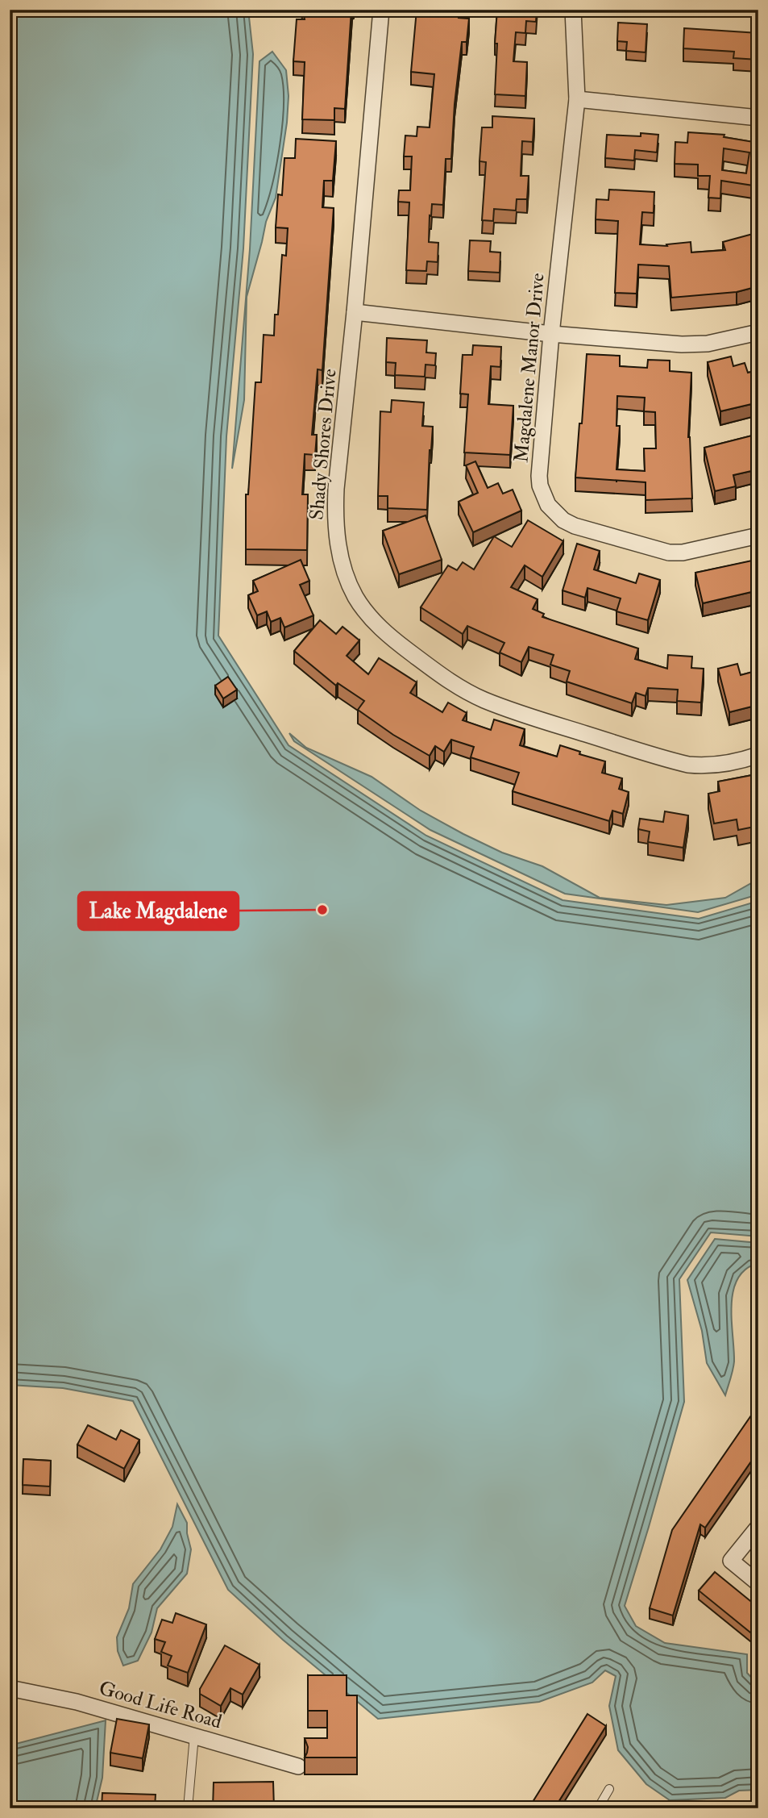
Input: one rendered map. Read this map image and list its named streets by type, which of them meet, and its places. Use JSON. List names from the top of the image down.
{
  "streets": {
    "street": ["Magdalene Manor Drive", "Shady Shores Drive", "Good Life Road"]
  },
  "places": ["Lake Magdalene"]
}
